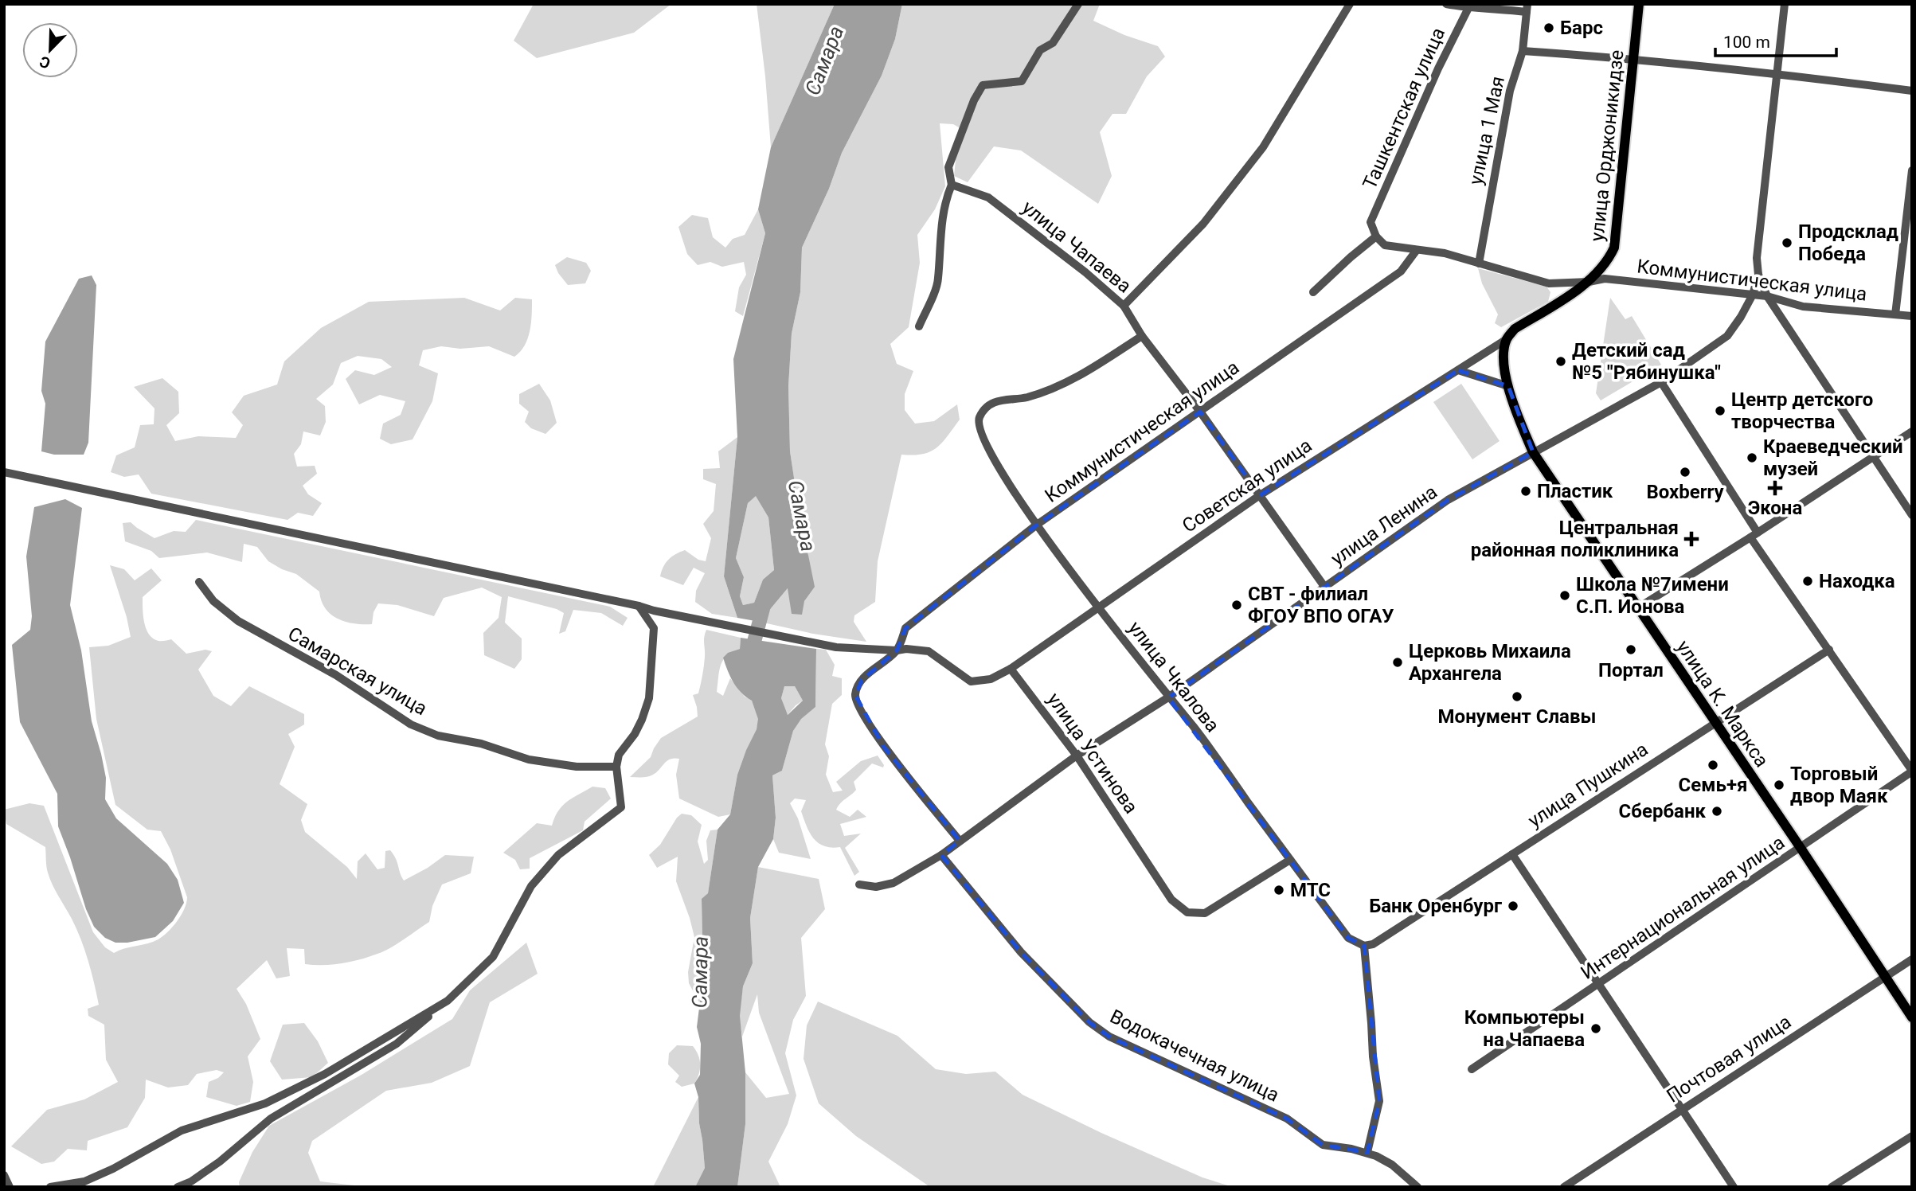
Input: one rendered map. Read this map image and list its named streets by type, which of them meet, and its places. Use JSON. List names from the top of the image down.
{
  "streets": {
    "main road": ["улица Орджоникидзе", "улица К. Маркса"],
    "street": [
      "Ташкентская улица",
      "улица 1 Мая",
      "улица Чапаева",
      "Коммунистическая улица",
      "Советская улица",
      "улица Ленина",
      "Самарская улица",
      "улица Чкалова",
      "улица Устинова",
      "улица Пушкина",
      "Интернациональная улица",
      "Водокачечная улица",
      "Почтовая улица"
    ]
  },
  "crossings": [
    ["Ташкентская улица", "Коммунистическая улица"],
    ["улица 1 Мая", "Коммунистическая улица"],
    ["улица Орджоникидзе", "Коммунистическая улица"],
    ["улица Орджоникидзе", "Советская улица"],
    ["улица Орджоникидзе", "улица К. Маркса"],
    ["улица Чапаева", "Коммунистическая улица"],
    ["улица Чапаева", "Советская улица"],
    ["улица Чапаева", "улица Ленина"],
    ["улица Чапаева", "улица Чкалова"],
    ["Коммунистическая улица", "улица Ленина"],
    ["Коммунистическая улица", "улица Чкалова"],
    ["Советская улица", "улица Чкалова"],
    ["Советская улица", "улица К. Маркса"],
    ["Советская улица", "улица Устинова"],
    ["улица Ленина", "улица Чкалова"],
    ["улица Ленина", "улица К. Маркса"],
    ["улица Ленина", "улица Устинова"],
    ["улица Ленина", "Водокачечная улица"],
    ["улица Чкалова", "улица Устинова"],
    ["улица Чкалова", "улица Пушкина"],
    ["улица К. Маркса", "улица Пушкина"],
    ["улица К. Маркса", "Интернациональная улица"],
    ["улица К. Маркса", "Почтовая улица"]
  ],
  "water": ["Самара"],
  "places": {
    "other": [
      "Барс",
      "Продсклад Победа",
      "Детский сад №5 \"Рябинушка\"",
      "Центр детского творчества",
      "Краеведческий музей",
      "Boxberry",
      "Пластик",
      "Находка",
      "Школа №7имени С.П. Ионова",
      "СВТ - филиал ФГОУ ВПО ОГАУ",
      "Портал",
      "Церковь Михаила Архангела",
      "Монумент Славы",
      "Семь+я",
      "Торговый двор Маяк",
      "Сбербанк",
      "МТС",
      "Банк Оренбург",
      "Компьютеры на Чапаева"
    ],
    "health": ["Экона", "Центральная районная поликлиника"]
  },
  "scale_bar": "100 m",
  "north": "bottom left"
}
